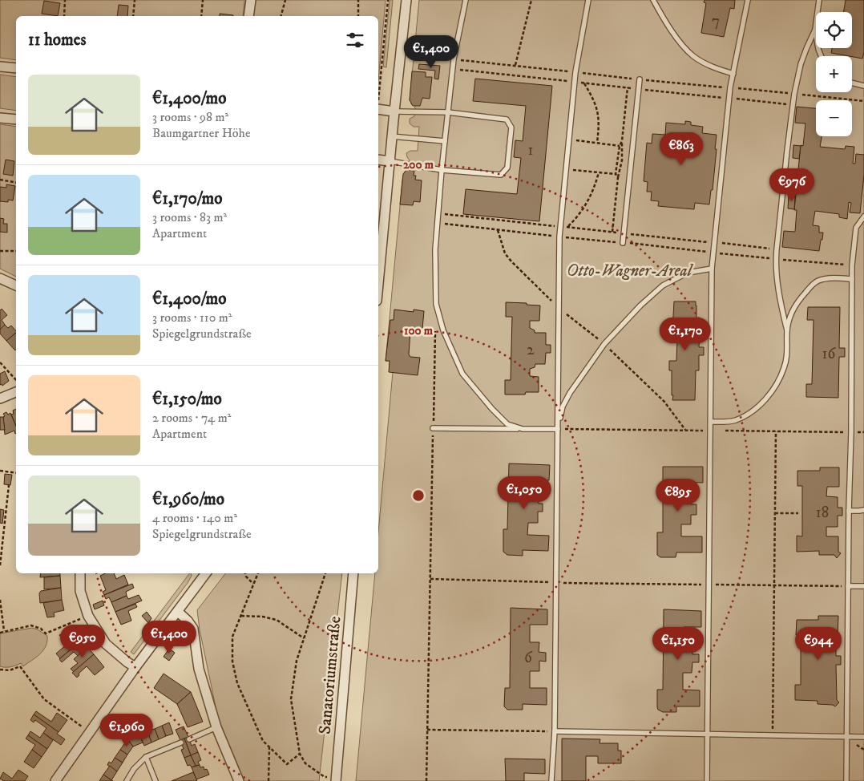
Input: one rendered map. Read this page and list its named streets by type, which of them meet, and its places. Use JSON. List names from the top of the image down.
{
  "streets": {
    "street": ["Sanatoriumstraße"]
  },
  "parks": ["Otto-Wagner-Areal"],
  "house_numbers": [
    "7",
    "1",
    "2",
    "16",
    "18",
    "6"
  ],
  "page": {
    "map_buttons": ["+", "−"],
    "heading": "11 homes",
    "price": [
      "€1,400",
      "€863",
      "€976",
      "€1,170",
      "€1,050",
      "€895",
      "€1,400",
      "€950",
      "€1,150",
      "€944",
      "€1,960"
    ],
    "list": [
      {
        "name": "€1,400/mo",
        "note": "3 rooms · 98 m² · Baumgartner Höhe"
      },
      {
        "name": "€1,170/mo",
        "note": "3 rooms · 83 m² · Apartment"
      },
      {
        "name": "€1,400/mo",
        "note": "3 rooms · 110 m² · Spiegelgrundstraße"
      },
      {
        "name": "€1,150/mo",
        "note": "2 rooms · 74 m² · Apartment"
      },
      {
        "name": "€1,960/mo",
        "note": "4 rooms · 140 m² · Spiegelgrundstraße"
      }
    ]
  },
  "rings": ["200 m", "100 m"]
}
